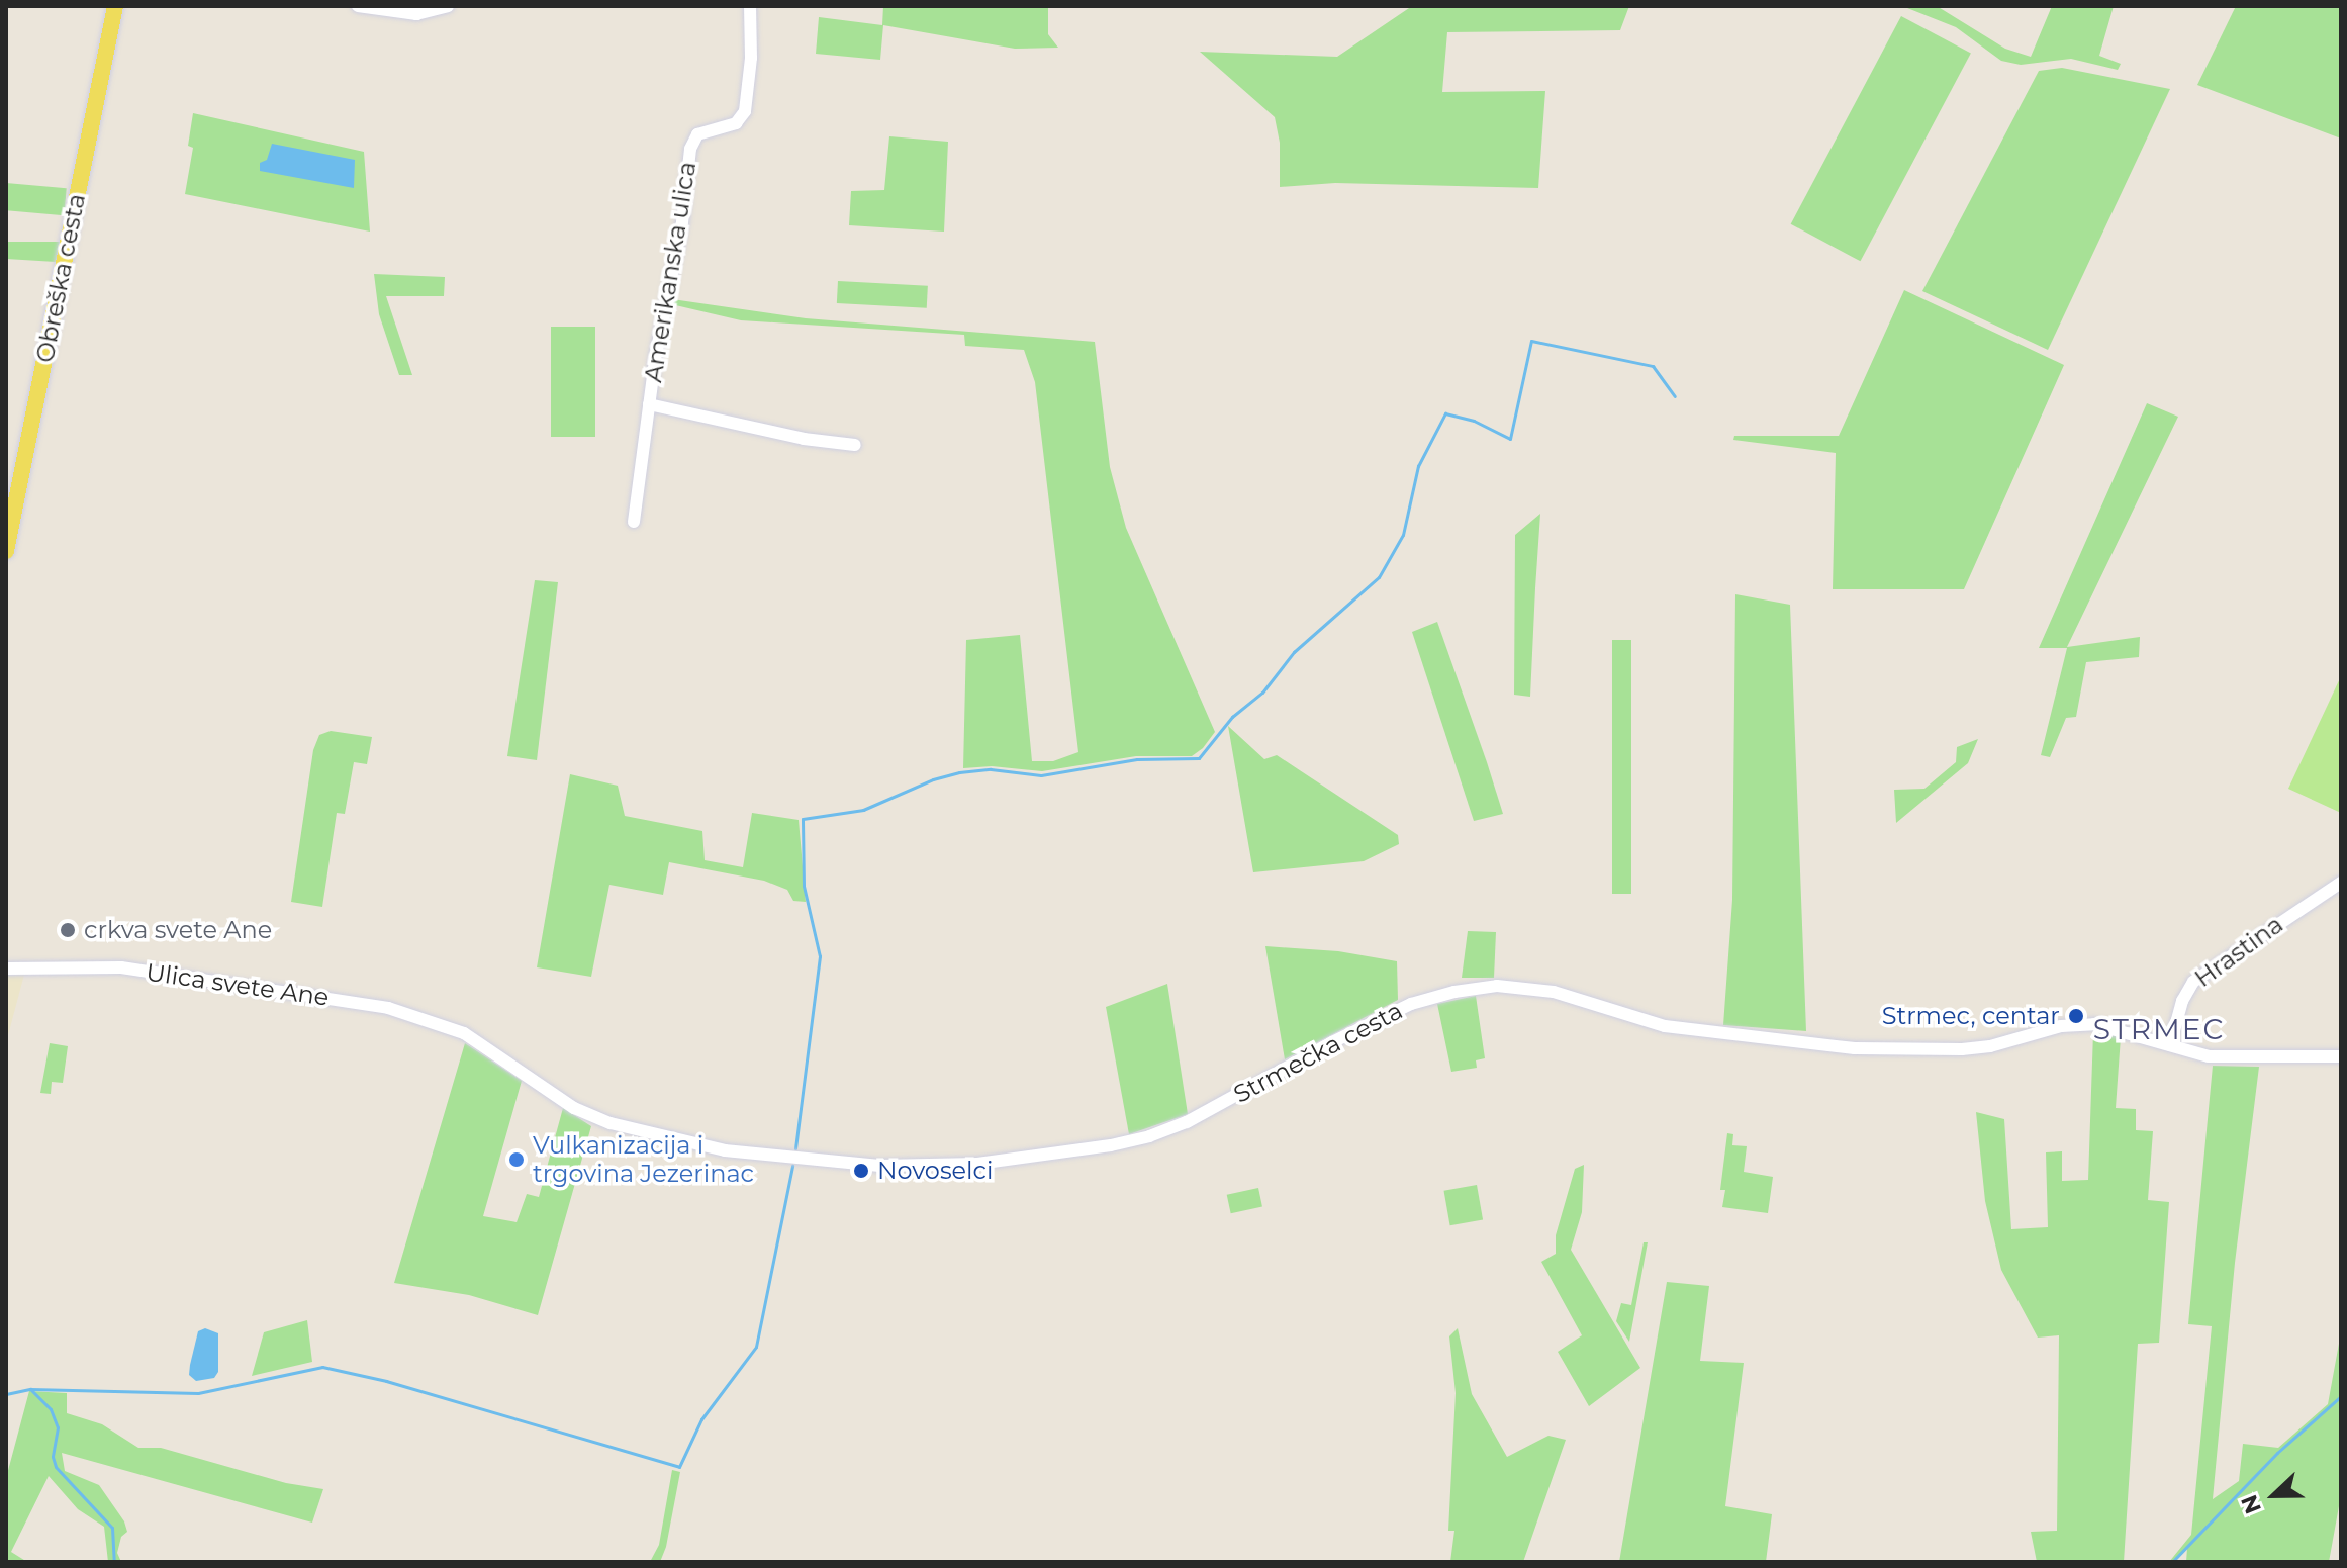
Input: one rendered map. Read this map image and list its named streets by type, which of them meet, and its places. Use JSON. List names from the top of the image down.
{
  "streets": {
    "main road": ["Obreška cesta"],
    "street": [
      "Amerikanska ulica",
      "Hrastina",
      "Ulica svete Ane",
      "Strmečka cesta"
    ]
  },
  "crossings": [
    ["Hrastina", "Strmečka cesta"],
    ["Ulica svete Ane", "Strmečka cesta"]
  ],
  "districts": ["STRMEC"],
  "places": [
    "crkva svete Ane",
    "Strmec, centar",
    "Vulkanizacija i trgovina Jezerinac",
    "Novoselci"
  ],
  "north": "left"
}
